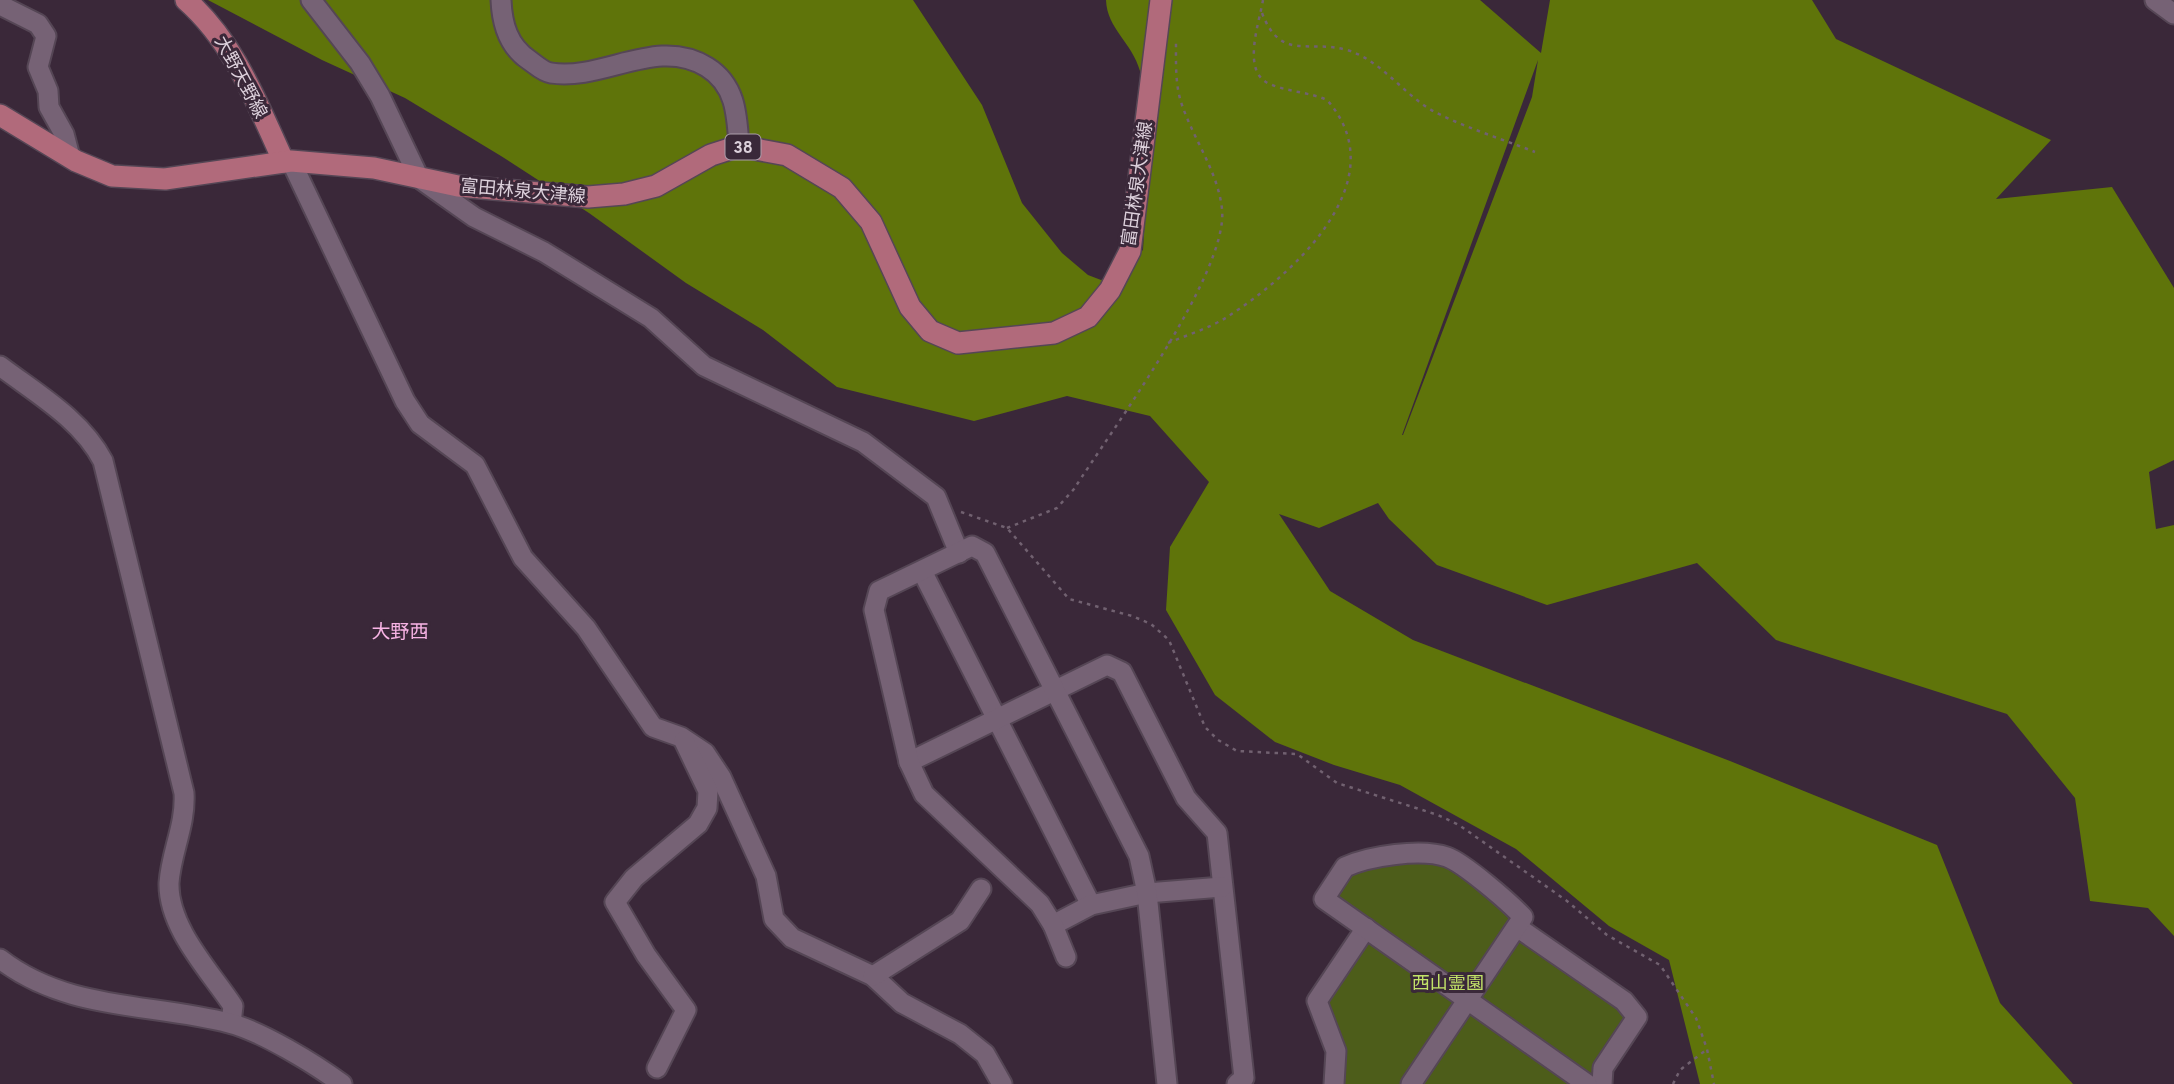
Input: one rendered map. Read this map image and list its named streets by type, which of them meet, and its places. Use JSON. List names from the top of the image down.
{
  "streets": {
    "main road": ["大野天野線", "38", "富田林泉大津線"]
  },
  "crossings": [
    ["大野天野線", "富田林泉大津線"]
  ],
  "districts": ["大野西"],
  "parks": ["西山霊園"]
}
